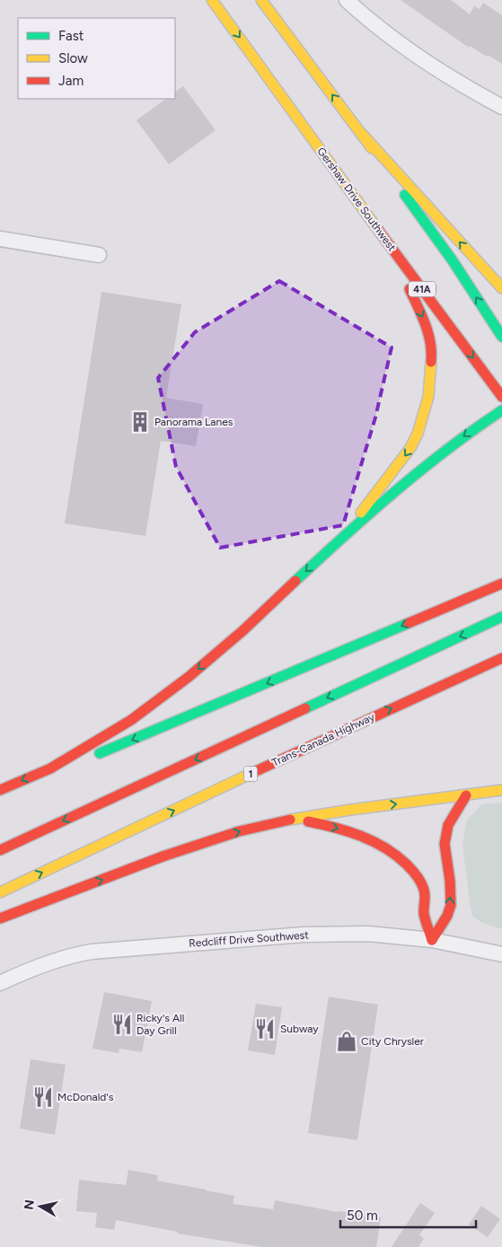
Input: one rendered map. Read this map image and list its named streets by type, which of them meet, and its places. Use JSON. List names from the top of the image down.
{
  "streets": {
    "main road": [
      "Gershaw Drive Southwest",
      "41A",
      "Trans-Canada Highway",
      "1"
    ],
    "street": ["Redcliff Drive Southwest"]
  },
  "places": {
    "building": ["Panorama Lanes"],
    "restaurant": ["Ricky's All Day Grill", "Subway", "McDonald's"],
    "shop": ["City Chrysler"]
  },
  "legend": ["Fast", "Slow", "Jam"],
  "scale_bar": "50 m",
  "north": "left"
}
